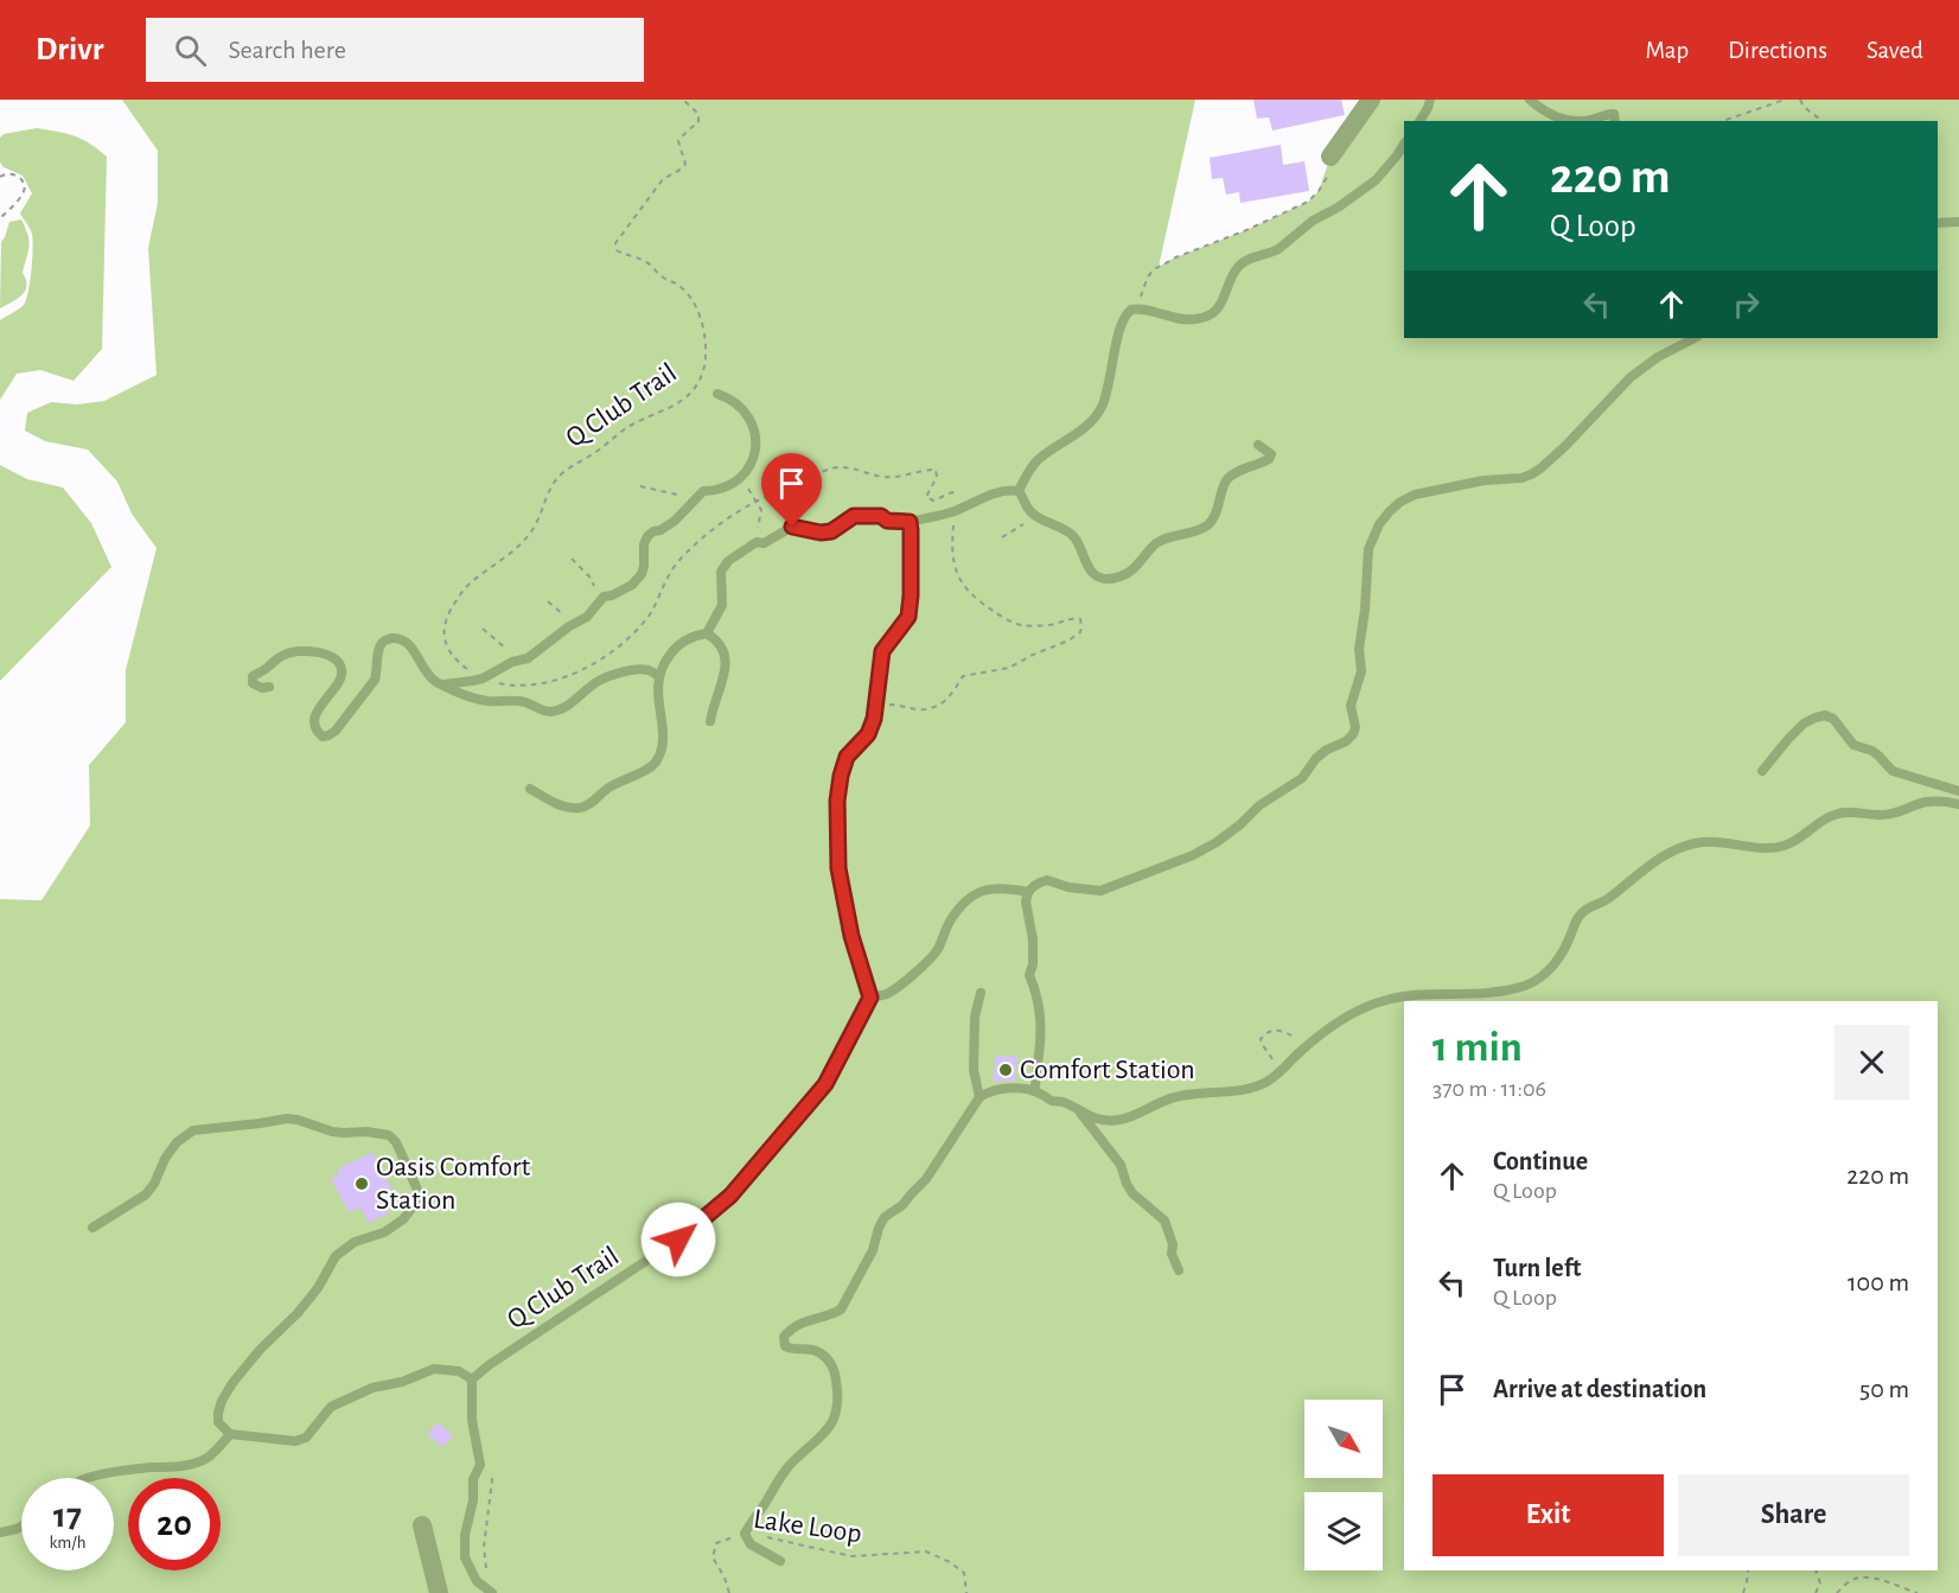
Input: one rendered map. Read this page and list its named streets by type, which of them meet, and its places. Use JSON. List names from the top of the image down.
{
  "streets": {
    "lane": ["Q Club Trail"],
    "path": ["Lake Loop"]
  },
  "places": ["Comfort Station", "Oasis Comfort Station"],
  "north": "bottom right",
  "page": {
    "header": "Drivr",
    "search": "Search here",
    "nav": ["Map", "Directions", "Saved"],
    "turn": ["220 m", "Q Loop"],
    "heading": ["1 min", "370 m · 11:06"],
    "list": [
      {
        "name": "Continue",
        "note": "Q Loop",
        "value": "220 m"
      },
      {
        "name": "Turn left",
        "note": "Q Loop",
        "value": "100 m"
      },
      {
        "name": "Arrive at destination",
        "value": "50 m"
      }
    ],
    "buttons": ["Exit", "Share"],
    "speed": "17 km/h",
    "limit": "20"
  }
}
